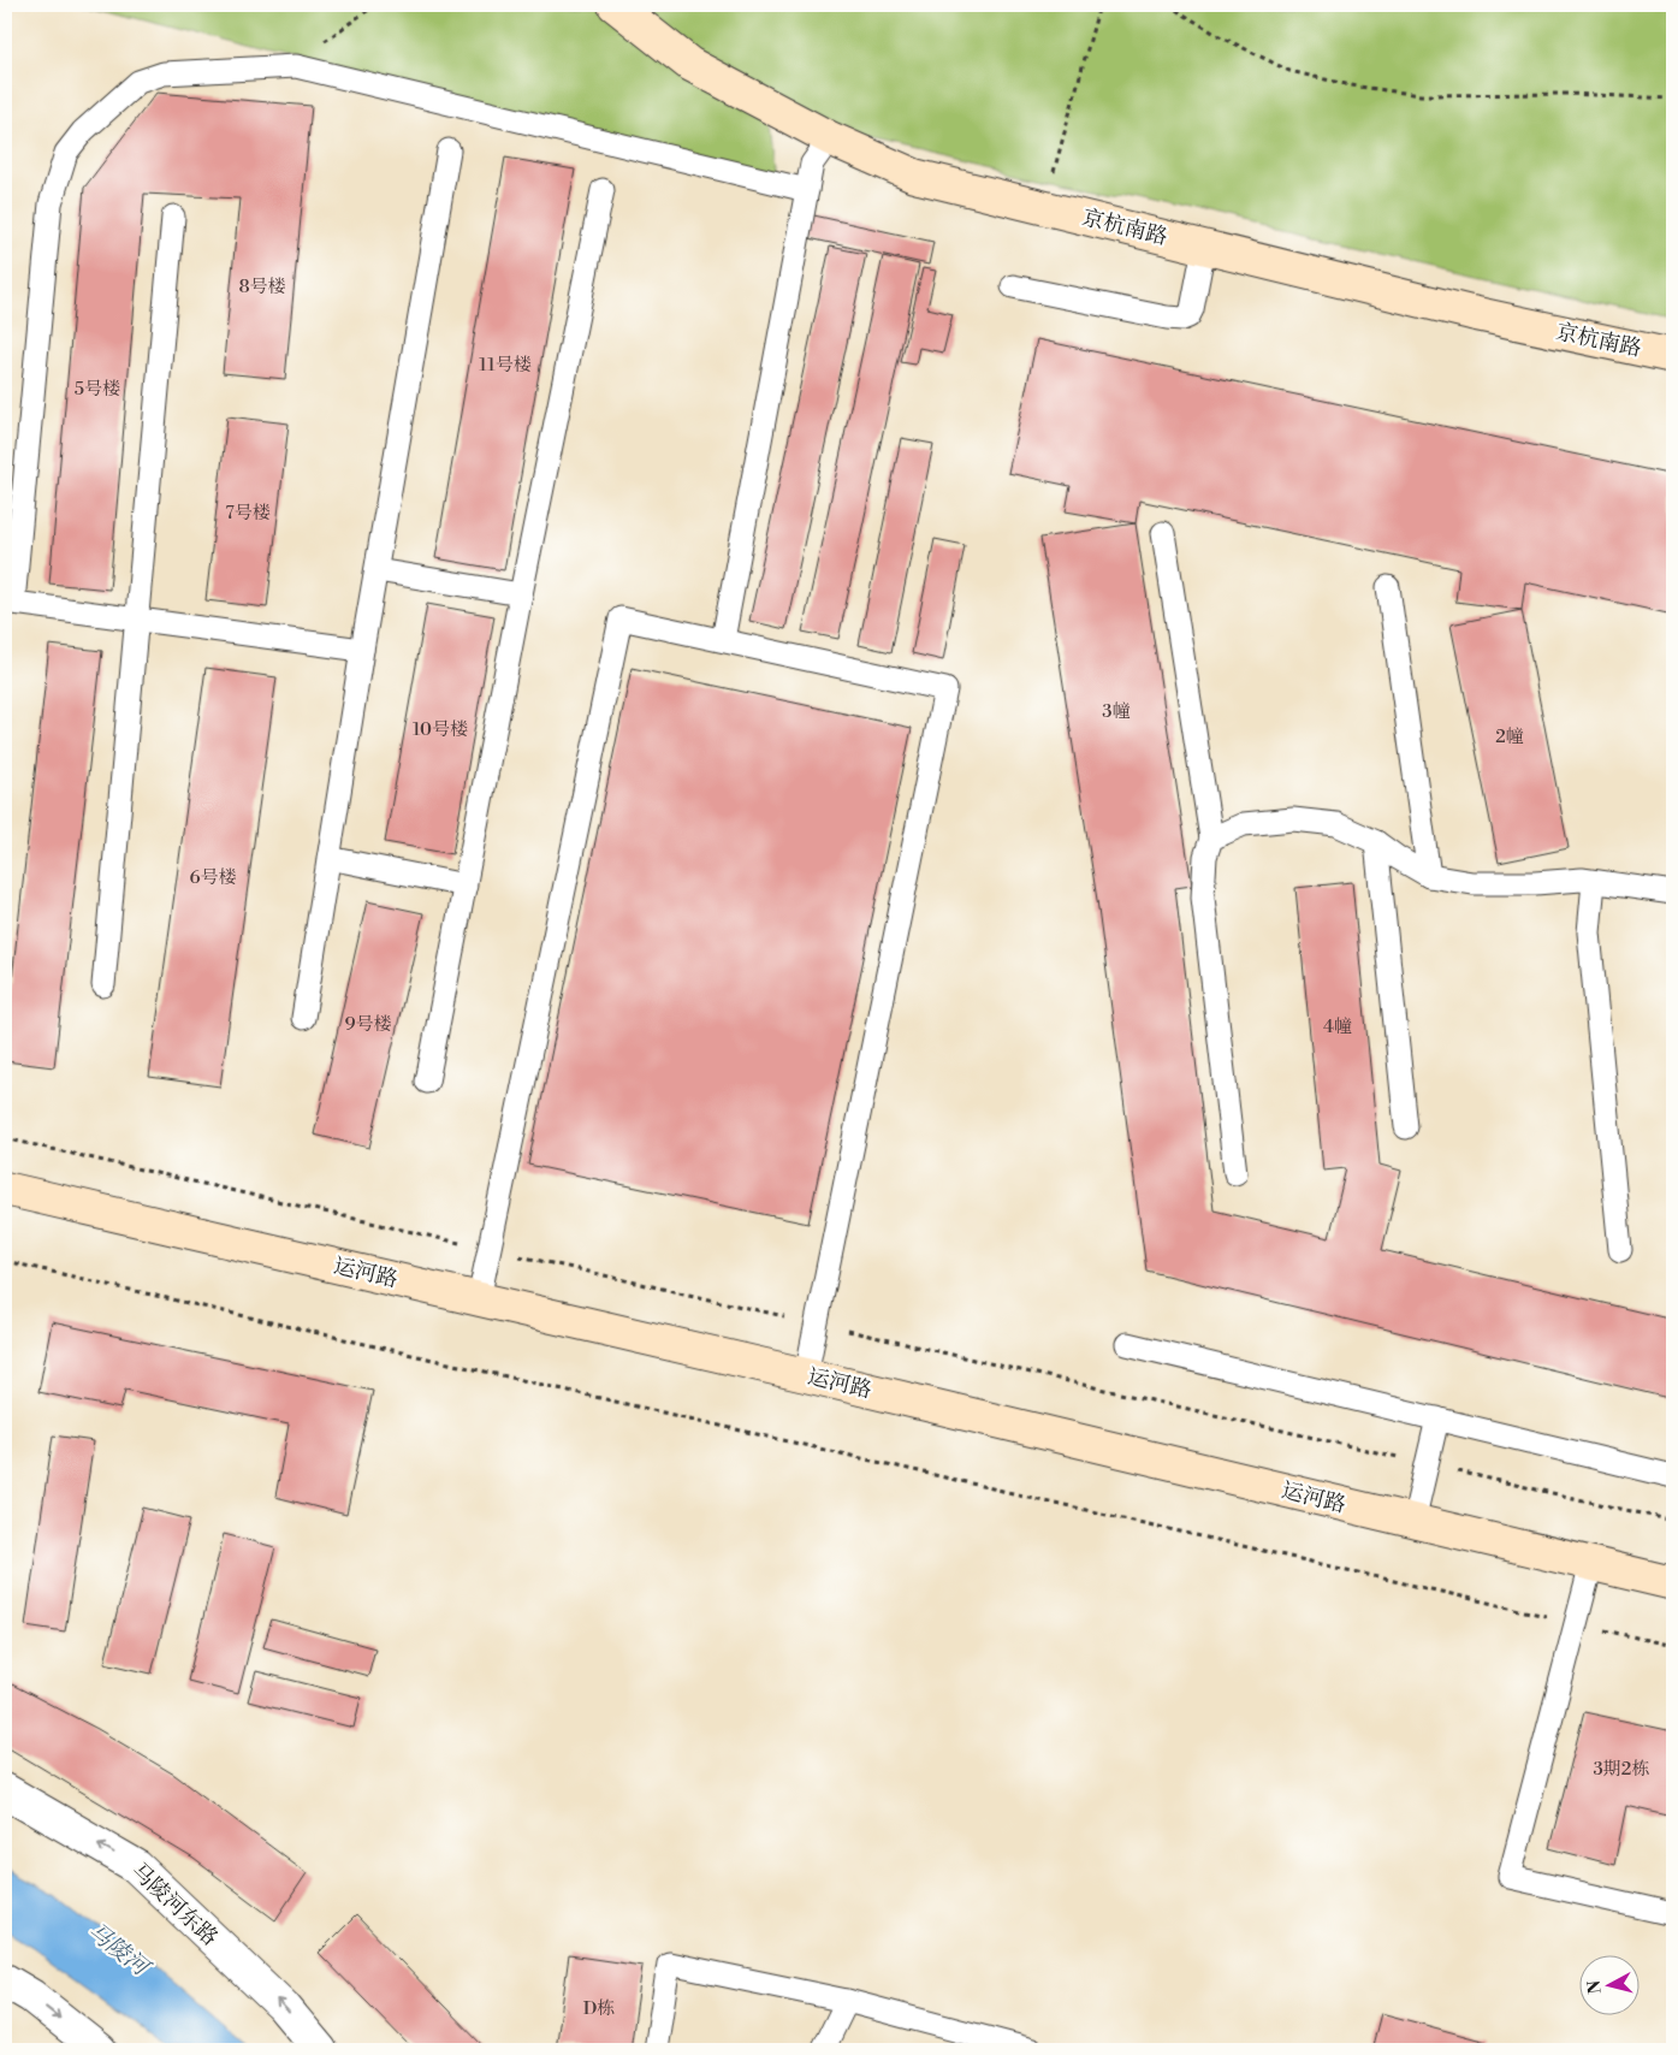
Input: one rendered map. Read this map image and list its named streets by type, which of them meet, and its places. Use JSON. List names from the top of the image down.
{
  "streets": {
    "street": ["京杭南路", "运河路", "马陵河东路"]
  },
  "one_way": ["马陵河东路"],
  "water": ["马陵河"],
  "house_numbers": [
    "8号楼",
    "11号楼",
    "5号楼",
    "7号楼",
    "3幢",
    "10号楼",
    "2幢",
    "6号楼",
    "9号楼",
    "4幢",
    "3期2栋",
    "D栋"
  ],
  "north": "left"
}
